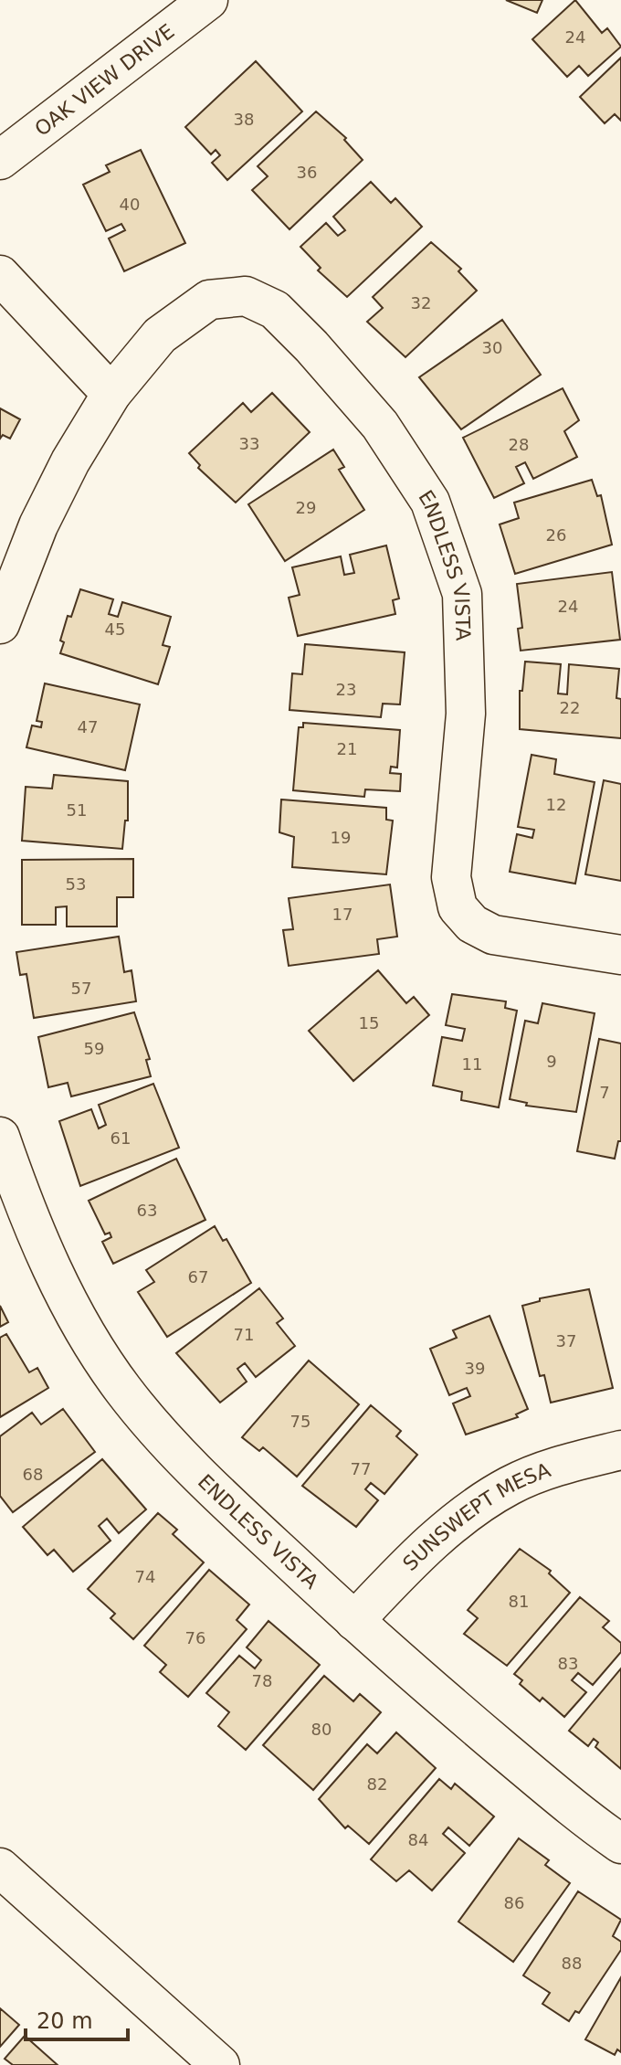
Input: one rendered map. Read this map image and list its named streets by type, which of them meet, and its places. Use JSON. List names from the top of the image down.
{
  "streets": {
    "street": ["OAK VIEW DRIVE", "ENDLESS VISTA", "SUNSWEPT MESA"]
  },
  "crossings": [
    ["ENDLESS VISTA", "SUNSWEPT MESA"]
  ],
  "house_numbers": [
    "24",
    "38",
    "36",
    "40",
    "32",
    "30",
    "33",
    "28",
    "29",
    "26",
    "24",
    "45",
    "23",
    "22",
    "47",
    "21",
    "12",
    "51",
    "19",
    "53",
    "17",
    "57",
    "15",
    "59",
    "9",
    "11",
    "7",
    "61",
    "63",
    "67",
    "71",
    "37",
    "39",
    "75",
    "77",
    "68",
    "74",
    "81",
    "76",
    "83",
    "78",
    "80",
    "82",
    "84",
    "86",
    "88"
  ],
  "scale_bar": "20 m"
}
